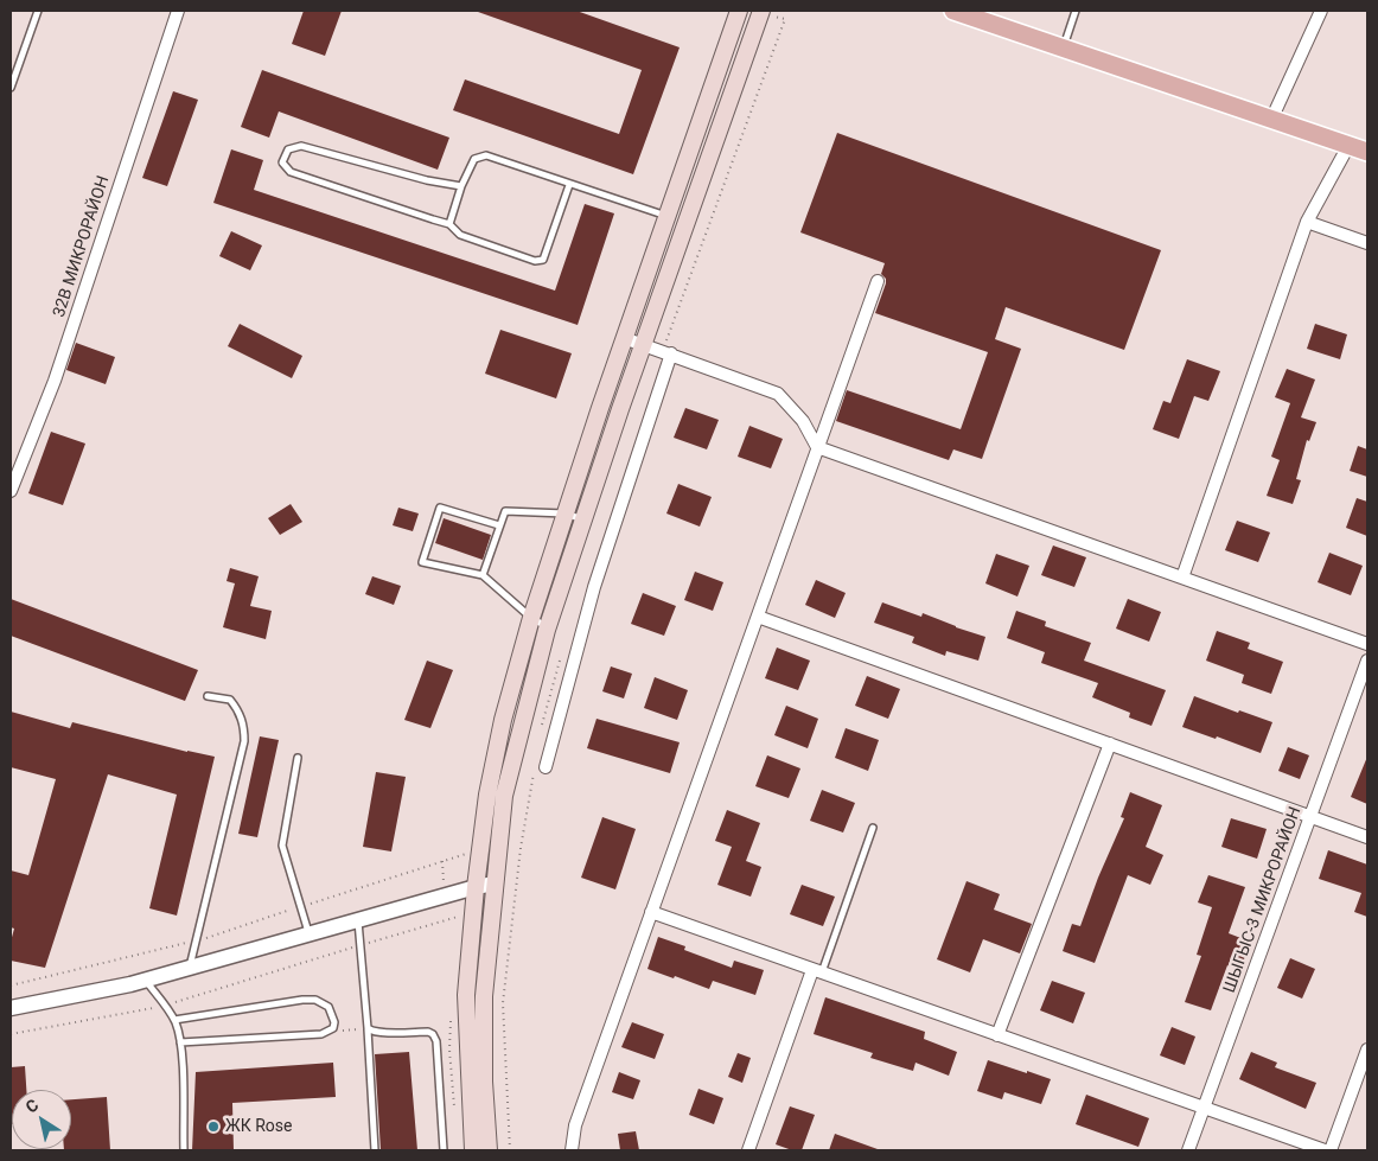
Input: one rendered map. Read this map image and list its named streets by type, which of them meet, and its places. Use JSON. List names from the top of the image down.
{
  "streets": {
    "street": ["32В МИКРОРАЙОН", "ШЫГЫС-3 МИКРОРАЙОН"]
  },
  "places": ["ЖК Rose"],
  "north": "top left"
}
